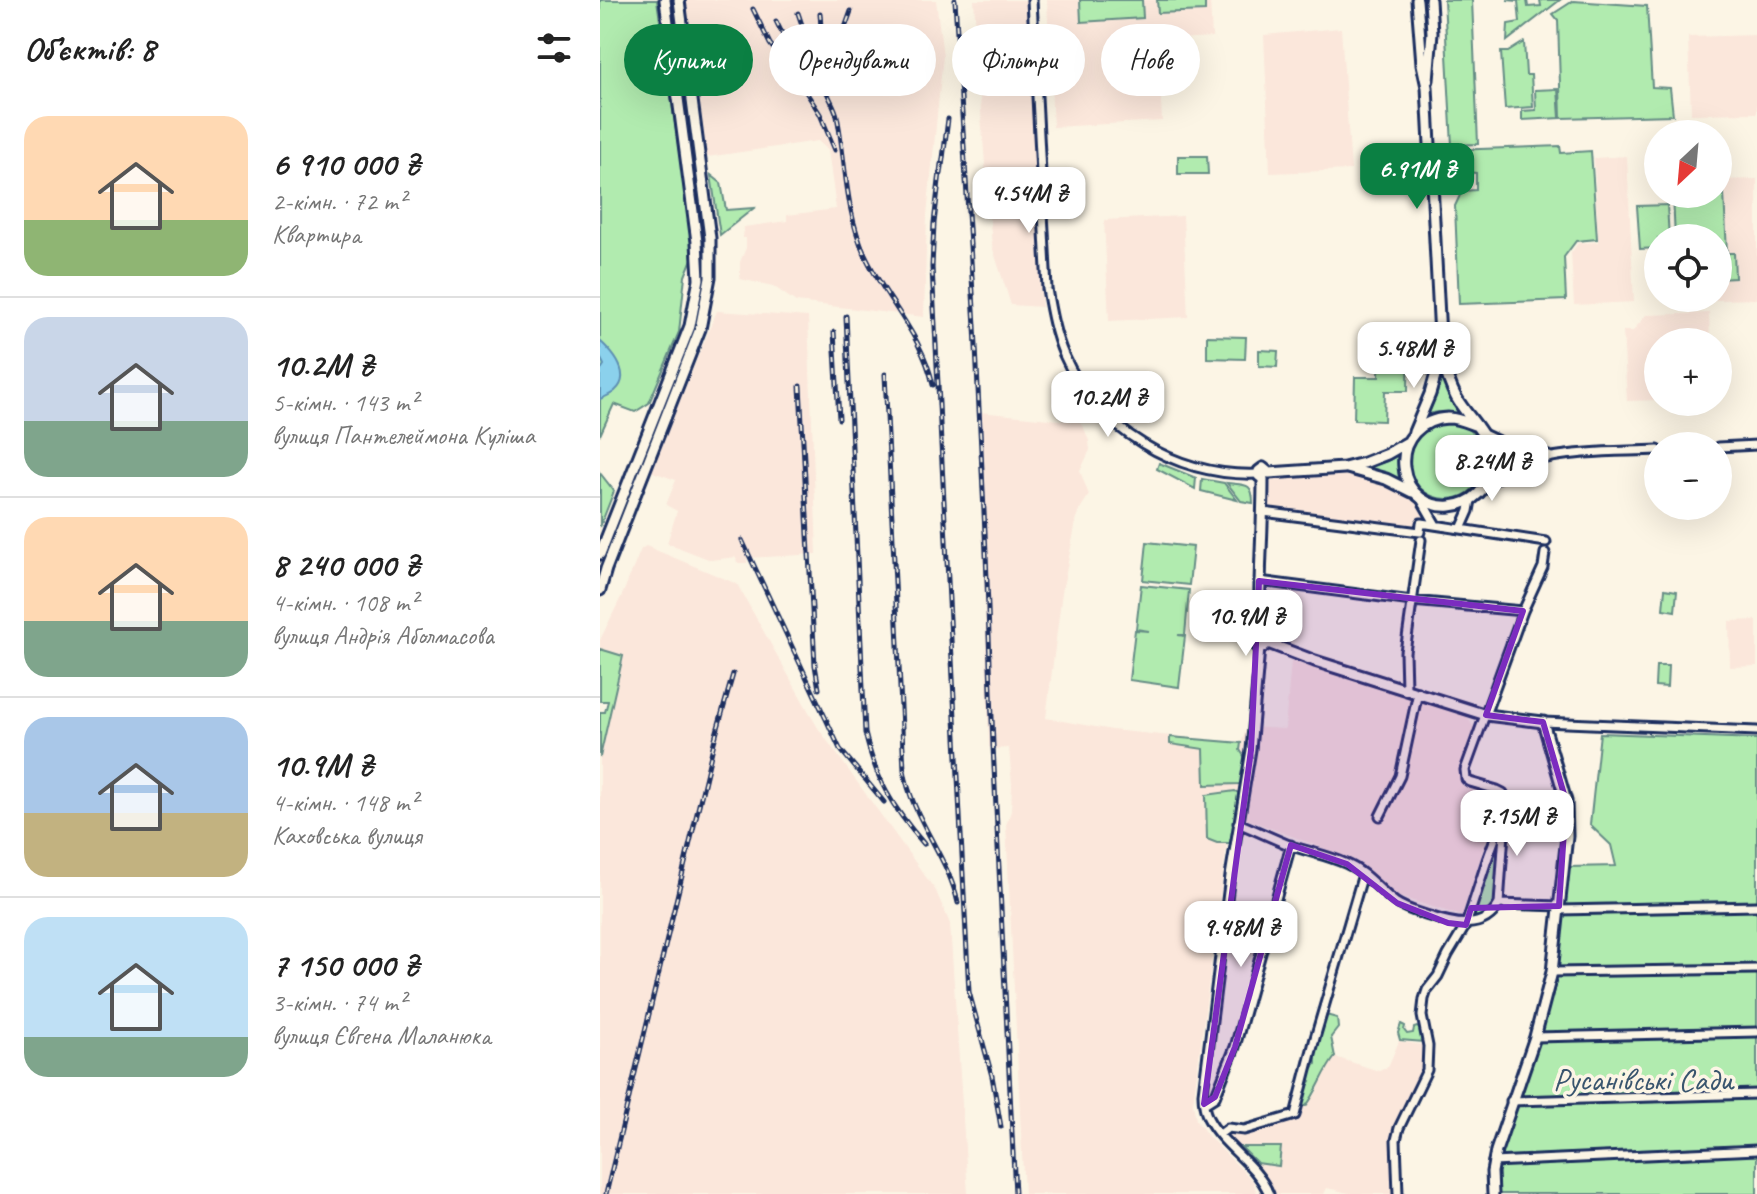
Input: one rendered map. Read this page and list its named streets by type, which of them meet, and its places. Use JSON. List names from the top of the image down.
{
  "parks": ["Русанівські Сади"],
  "north": "bottom left",
  "page": {
    "heading": "Об’єктів: 8",
    "chip": [
      "Купити",
      "Орендувати",
      "Фільтри",
      "Нове"
    ],
    "list": [
      {
        "name": "6 910 000 ₴",
        "note": "2-кімн. · 72 m² · Квартира"
      },
      {
        "name": "10.2M ₴",
        "note": "5-кімн. · 143 m² · вулиця Пантелеймона Куліша"
      },
      {
        "name": "8 240 000 ₴",
        "note": "4-кімн. · 108 m² · вулиця Андрія Аболмасова"
      },
      {
        "name": "10.9M ₴",
        "note": "4-кімн. · 148 m² · Каховська вулиця"
      },
      {
        "name": "7 150 000 ₴",
        "note": "3-кімн. · 74 m² · вулиця Євгена Маланюка"
      }
    ],
    "map_buttons": ["+", "−"],
    "price": [
      "6.91M ₴",
      "4.54M ₴",
      "5.48M ₴",
      "10.2M ₴",
      "8.24M ₴",
      "10.9M ₴",
      "7.15M ₴",
      "9.48M ₴"
    ]
  }
}
